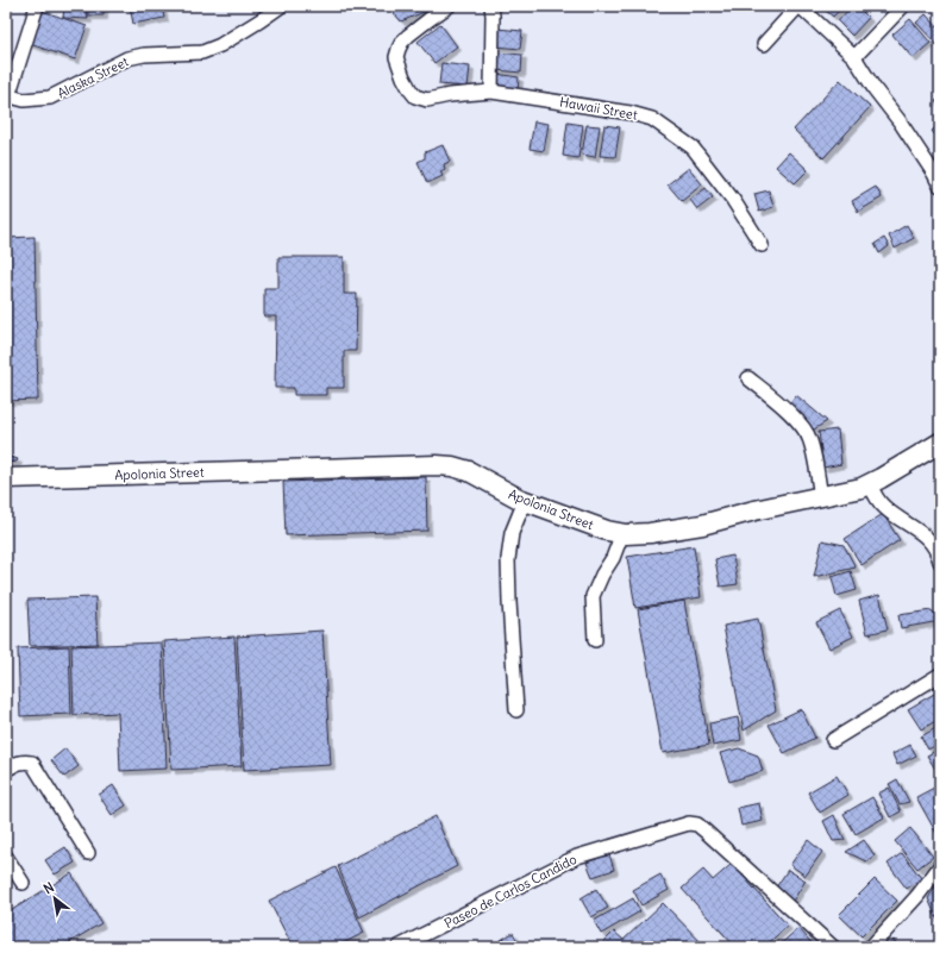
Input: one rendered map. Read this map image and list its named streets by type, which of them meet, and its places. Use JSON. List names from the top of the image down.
{
  "streets": {
    "main road": ["Apolonia Street"],
    "street": ["Alaska Street", "Hawaii Street", "Paseo de Carlos Candido"]
  },
  "north": "top left"
}
